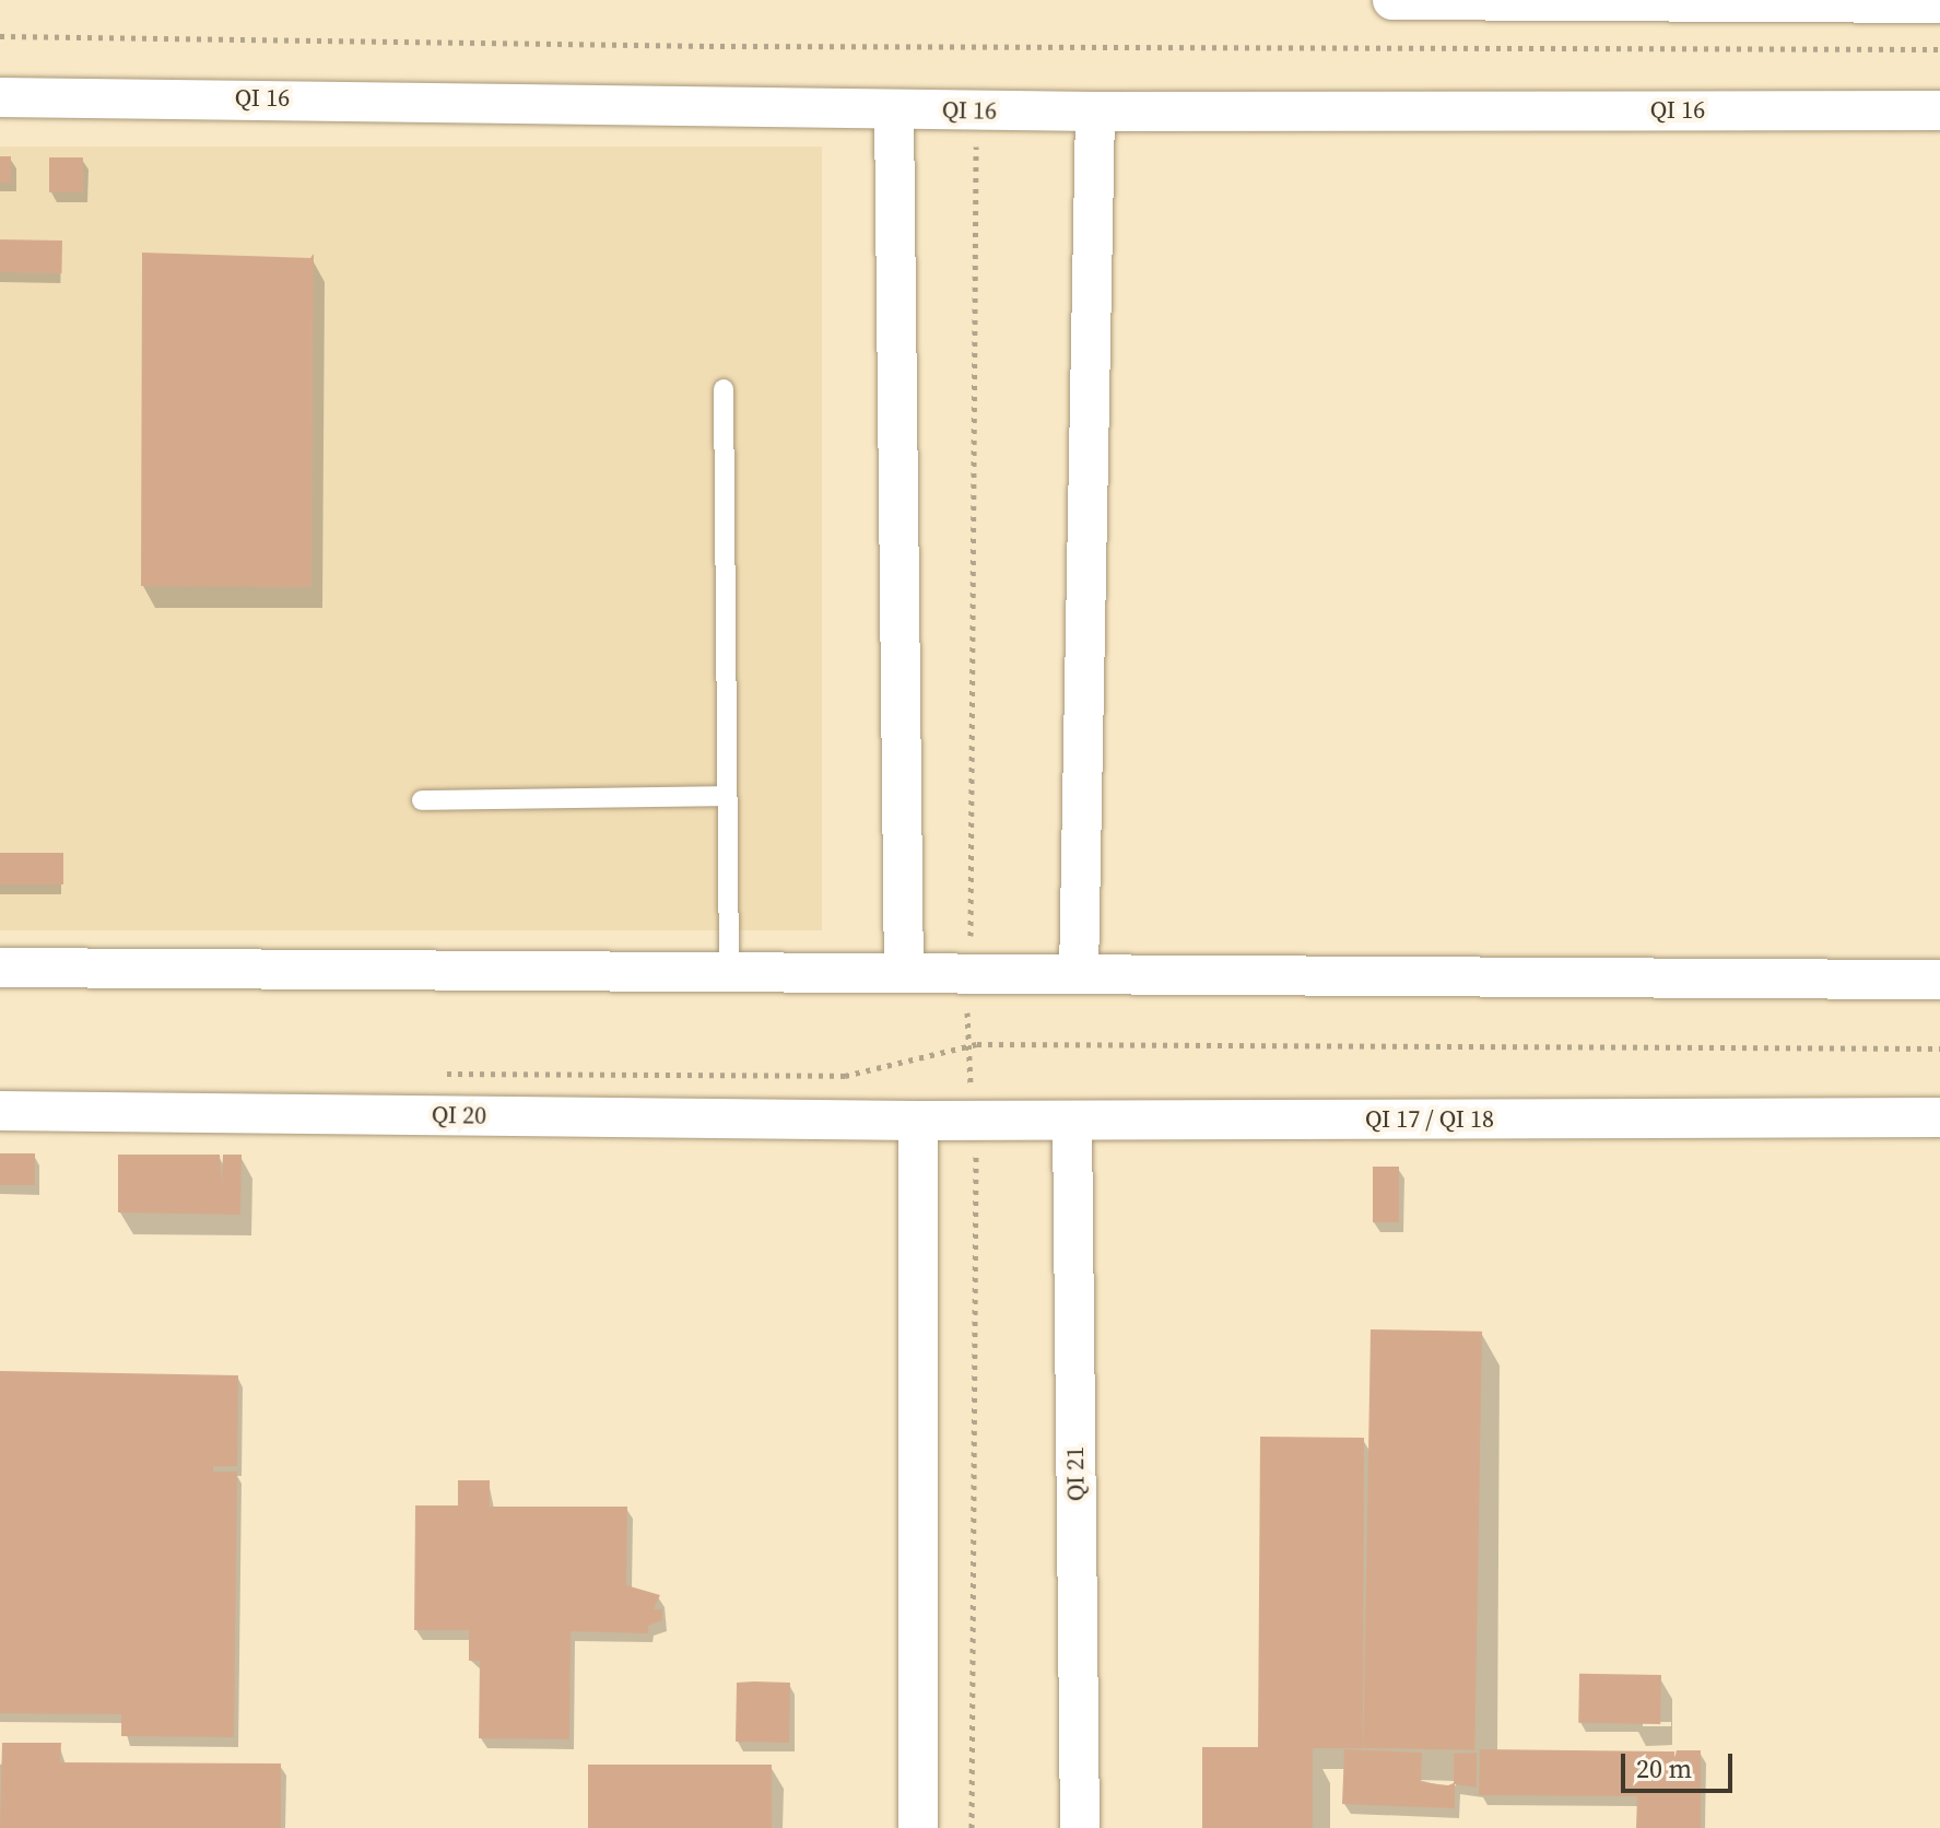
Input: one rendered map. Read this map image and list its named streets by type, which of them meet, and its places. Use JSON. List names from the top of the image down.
{
  "streets": {
    "street": [
      "QI 16",
      "QI 20",
      "QI 17 / QI 18",
      "QI 21"
    ]
  },
  "crossings": [
    ["QI 20", "QI 17 / QI 18"],
    ["QI 17 / QI 18", "QI 21"]
  ],
  "scale_bar": "20 m"
}
